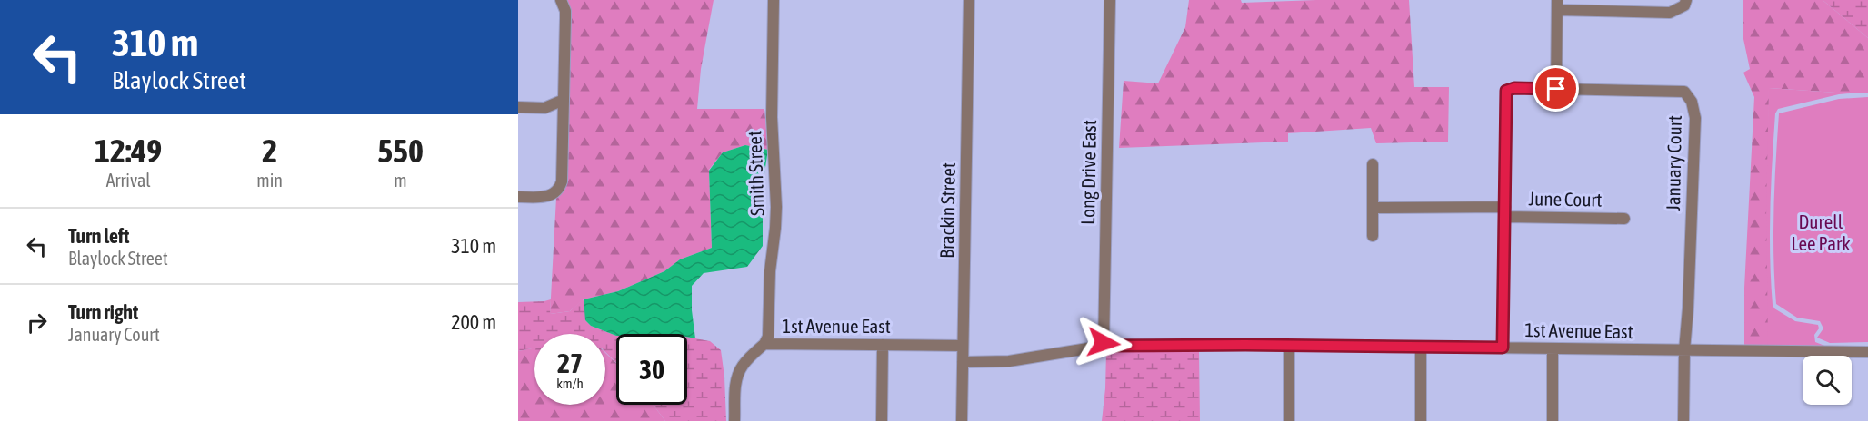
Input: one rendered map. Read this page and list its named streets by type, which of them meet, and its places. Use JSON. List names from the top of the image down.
{
  "streets": {
    "street": [
      "January Court",
      "Long Drive East",
      "Smith Street",
      "June Court",
      "Brackin Street",
      "1st Avenue East"
    ]
  },
  "crossings": [
    ["January Court", "June Court"],
    ["January Court", "1st Avenue East"],
    ["Long Drive East", "1st Avenue East"],
    ["Smith Street", "1st Avenue East"],
    ["Brackin Street", "1st Avenue East"]
  ],
  "parks": ["Durell Lee Park"],
  "page": {
    "turn": ["310 m", "Blaylock Street"],
    "eta": [
      "12:49",
      "Arrival",
      "2",
      "min",
      "550",
      "m"
    ],
    "list": [
      {
        "name": "Turn left",
        "note": "Blaylock Street",
        "value": "310 m"
      },
      {
        "name": "Turn right",
        "note": "January Court",
        "value": "200 m"
      }
    ],
    "speed": "27 km/h",
    "limit": "30"
  }
}
